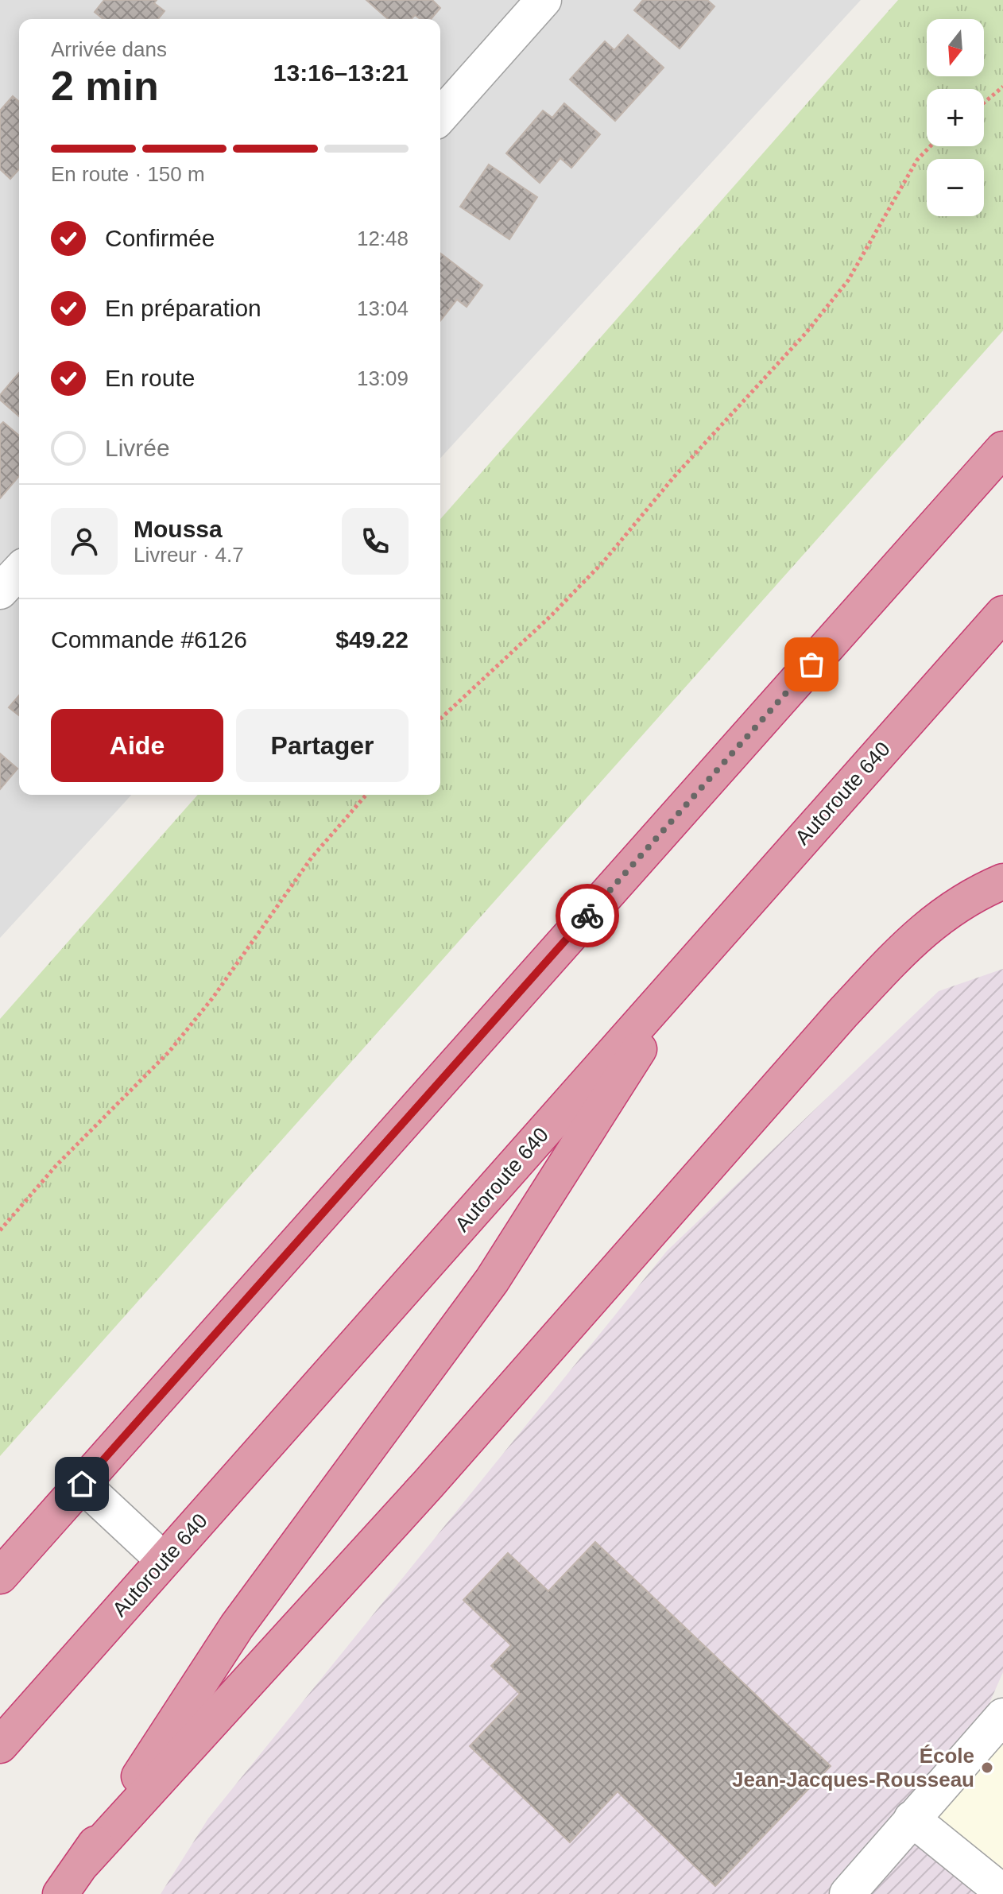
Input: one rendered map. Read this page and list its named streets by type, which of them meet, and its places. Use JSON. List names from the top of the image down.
{
  "streets": {
    "highway": ["Autoroute 640"]
  },
  "places": ["École Jean-Jacques-Rousseau"],
  "north": "bottom",
  "page": {
    "map_buttons": ["+", "−"],
    "heading": ["2 min", "Arrivée dans", "13:16–13:21"],
    "panel": [
      "Moussa",
      "Livreur · 4.7",
      "Commande #6126",
      "$49.22"
    ],
    "bar": "En route · 150 m",
    "list": [
      ["Confirmée", "12:48"],
      ["En préparation", "13:04"],
      ["En route", "13:09"],
      "Livrée"
    ],
    "buttons": ["Aide", "Partager"]
  }
}
